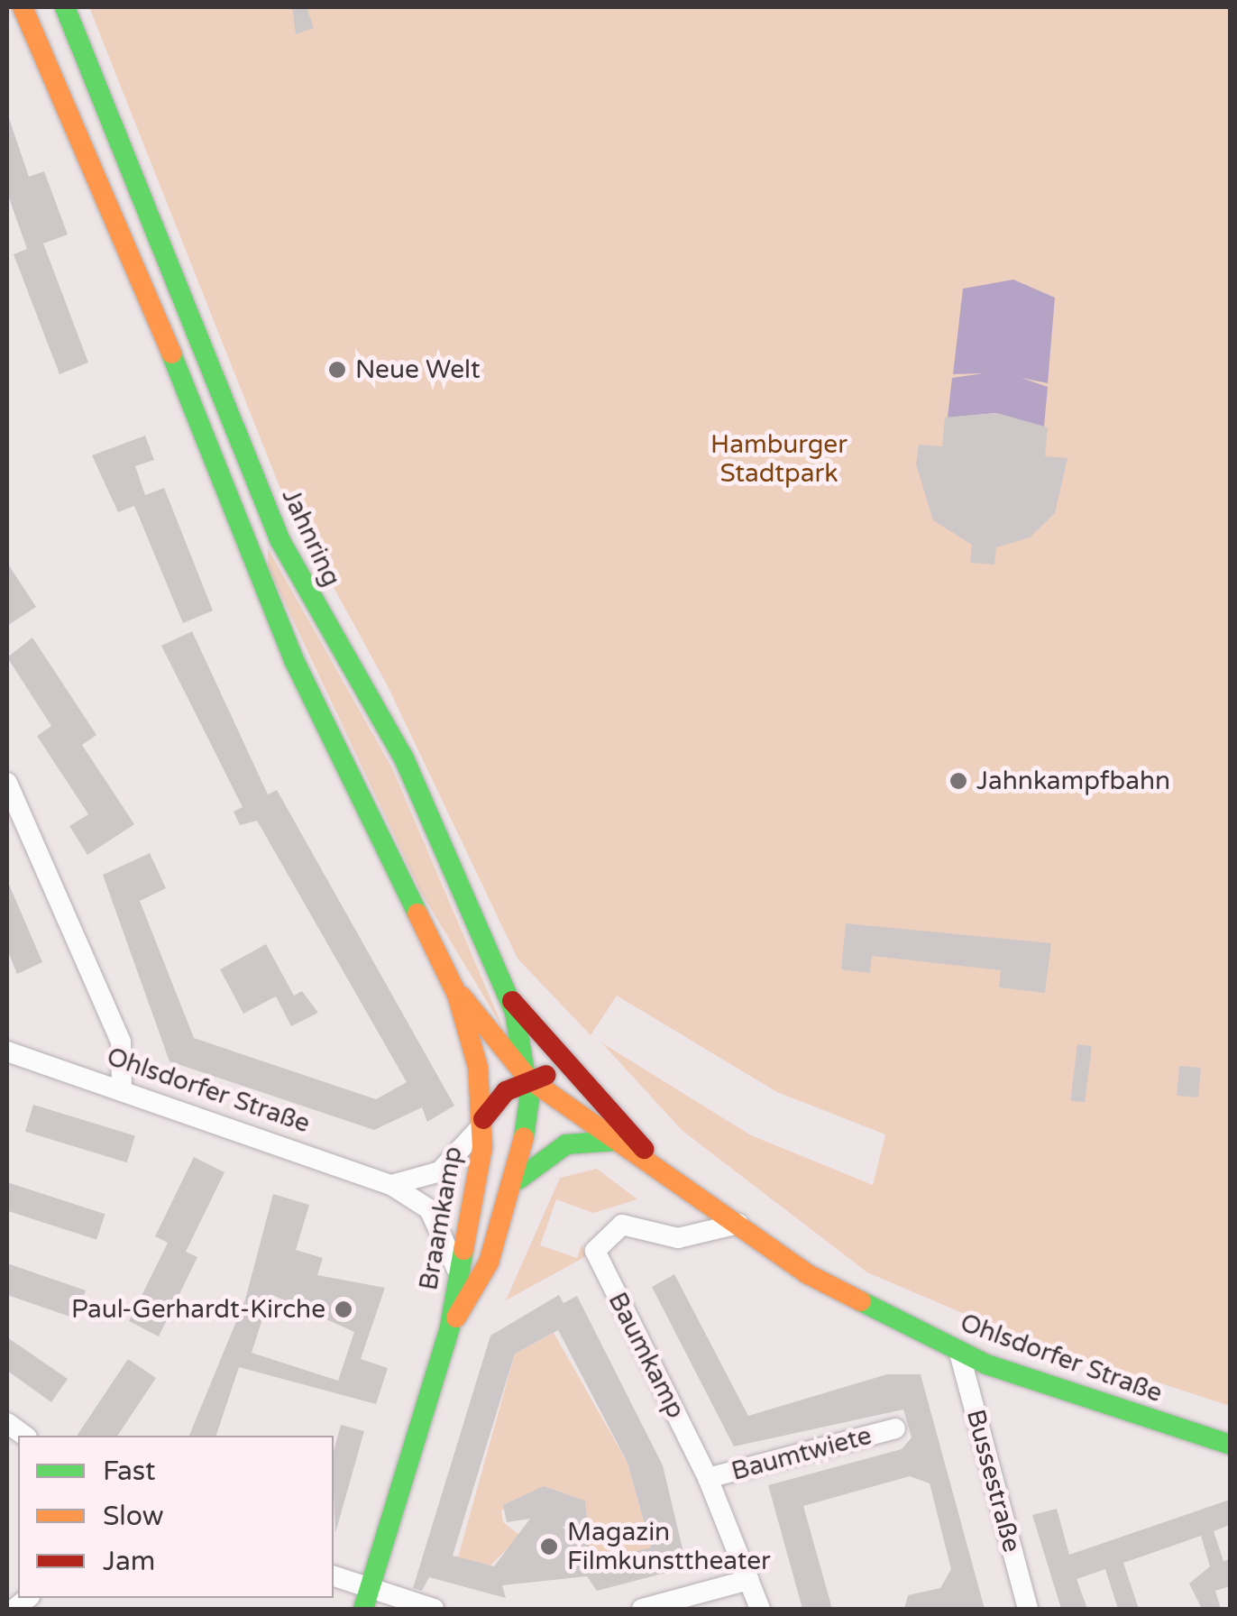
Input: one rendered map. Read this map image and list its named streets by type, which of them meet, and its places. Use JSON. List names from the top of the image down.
{
  "streets": {
    "main road": ["Jahnring", "Ohlsdorfer Straße", "Braamkamp"],
    "street": ["Baumkamp", "Baumtwiete", "Bussestraße"]
  },
  "crossings": [
    ["Jahnring", "Ohlsdorfer Straße"],
    ["Jahnring", "Braamkamp"],
    ["Ohlsdorfer Straße", "Braamkamp"],
    ["Ohlsdorfer Straße", "Baumkamp"],
    ["Ohlsdorfer Straße", "Bussestraße"],
    ["Baumkamp", "Baumtwiete"]
  ],
  "parks": ["Hamburger Stadtpark"],
  "places": [
    "Neue Welt",
    "Jahnkampfbahn",
    "Paul-Gerhardt-Kirche",
    "Magazin Filmkunsttheater"
  ],
  "legend": ["Fast", "Slow", "Jam"]
}
